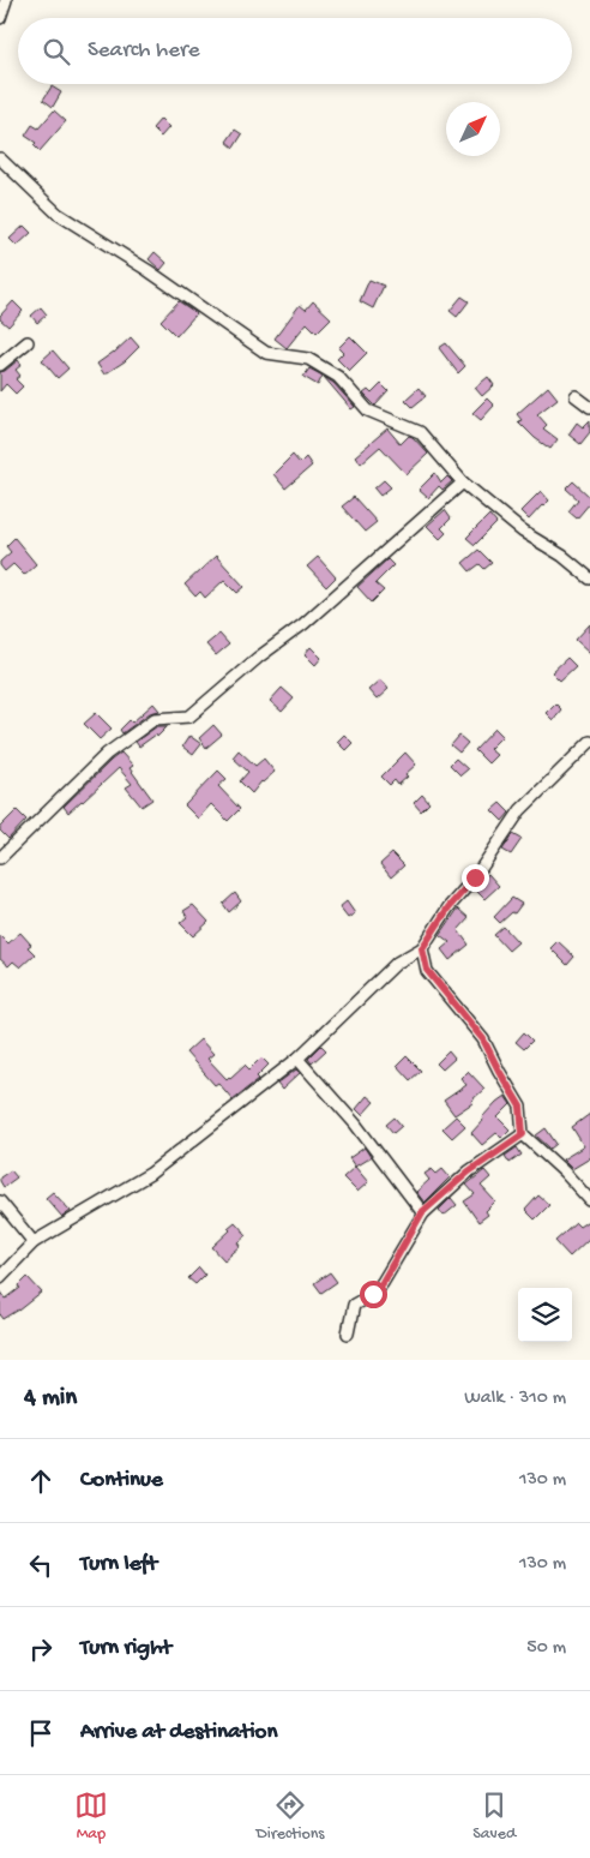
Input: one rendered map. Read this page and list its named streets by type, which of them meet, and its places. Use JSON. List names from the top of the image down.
{
  "north": "top right",
  "page": {
    "search": "Search here",
    "heading": ["4 min", "Walk · 310 m"],
    "list": [
      ["Continue", "130 m"],
      ["Turn left", "130 m"],
      ["Turn right", "50 m"],
      "Arrive at destination"
    ],
    "nav": ["Map", "Directions", "Saved"]
  }
}
